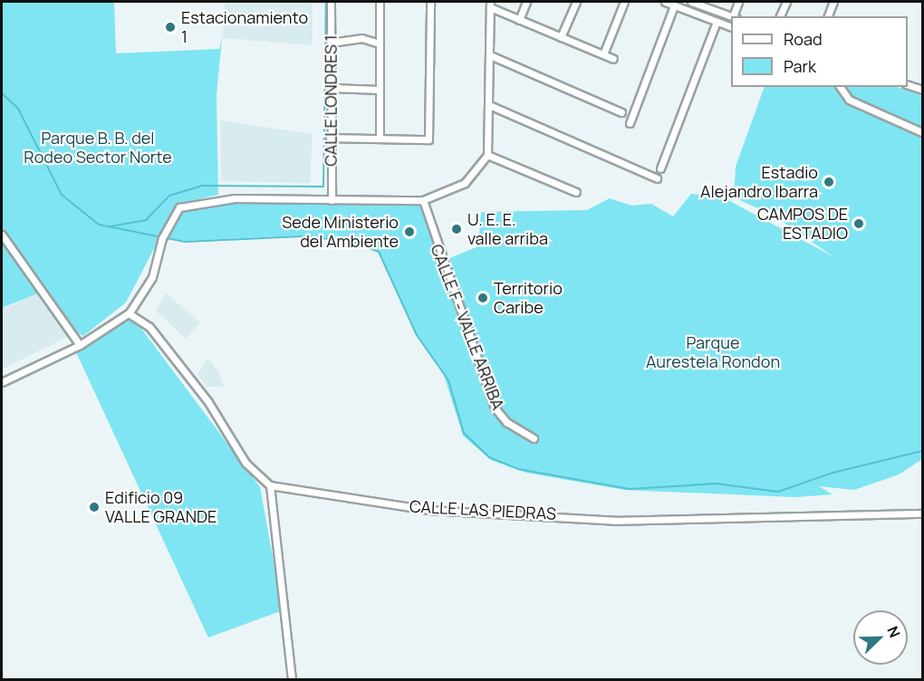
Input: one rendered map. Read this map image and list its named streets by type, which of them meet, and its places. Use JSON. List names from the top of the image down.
{
  "streets": {
    "street": ["CALLE LONDRES 1", "CALLE F - VALLE ARRIBA", "CALLE LAS PIEDRAS"]
  },
  "parks": ["Parque B. B. del Rodeo Sector Norte", "Parque Aurestela Rondon"],
  "places": [
    "Estacionamiento 1",
    "Estadio Alejandro Ibarra",
    "CAMPOS DE ESTADIO",
    "U. E. E. valle arriba",
    "Sede Ministerio del Ambiente",
    "Territorio Caribe",
    "Edificio 09 VALLE GRANDE"
  ],
  "legend": ["Road", "Park"],
  "north": "top right"
}
